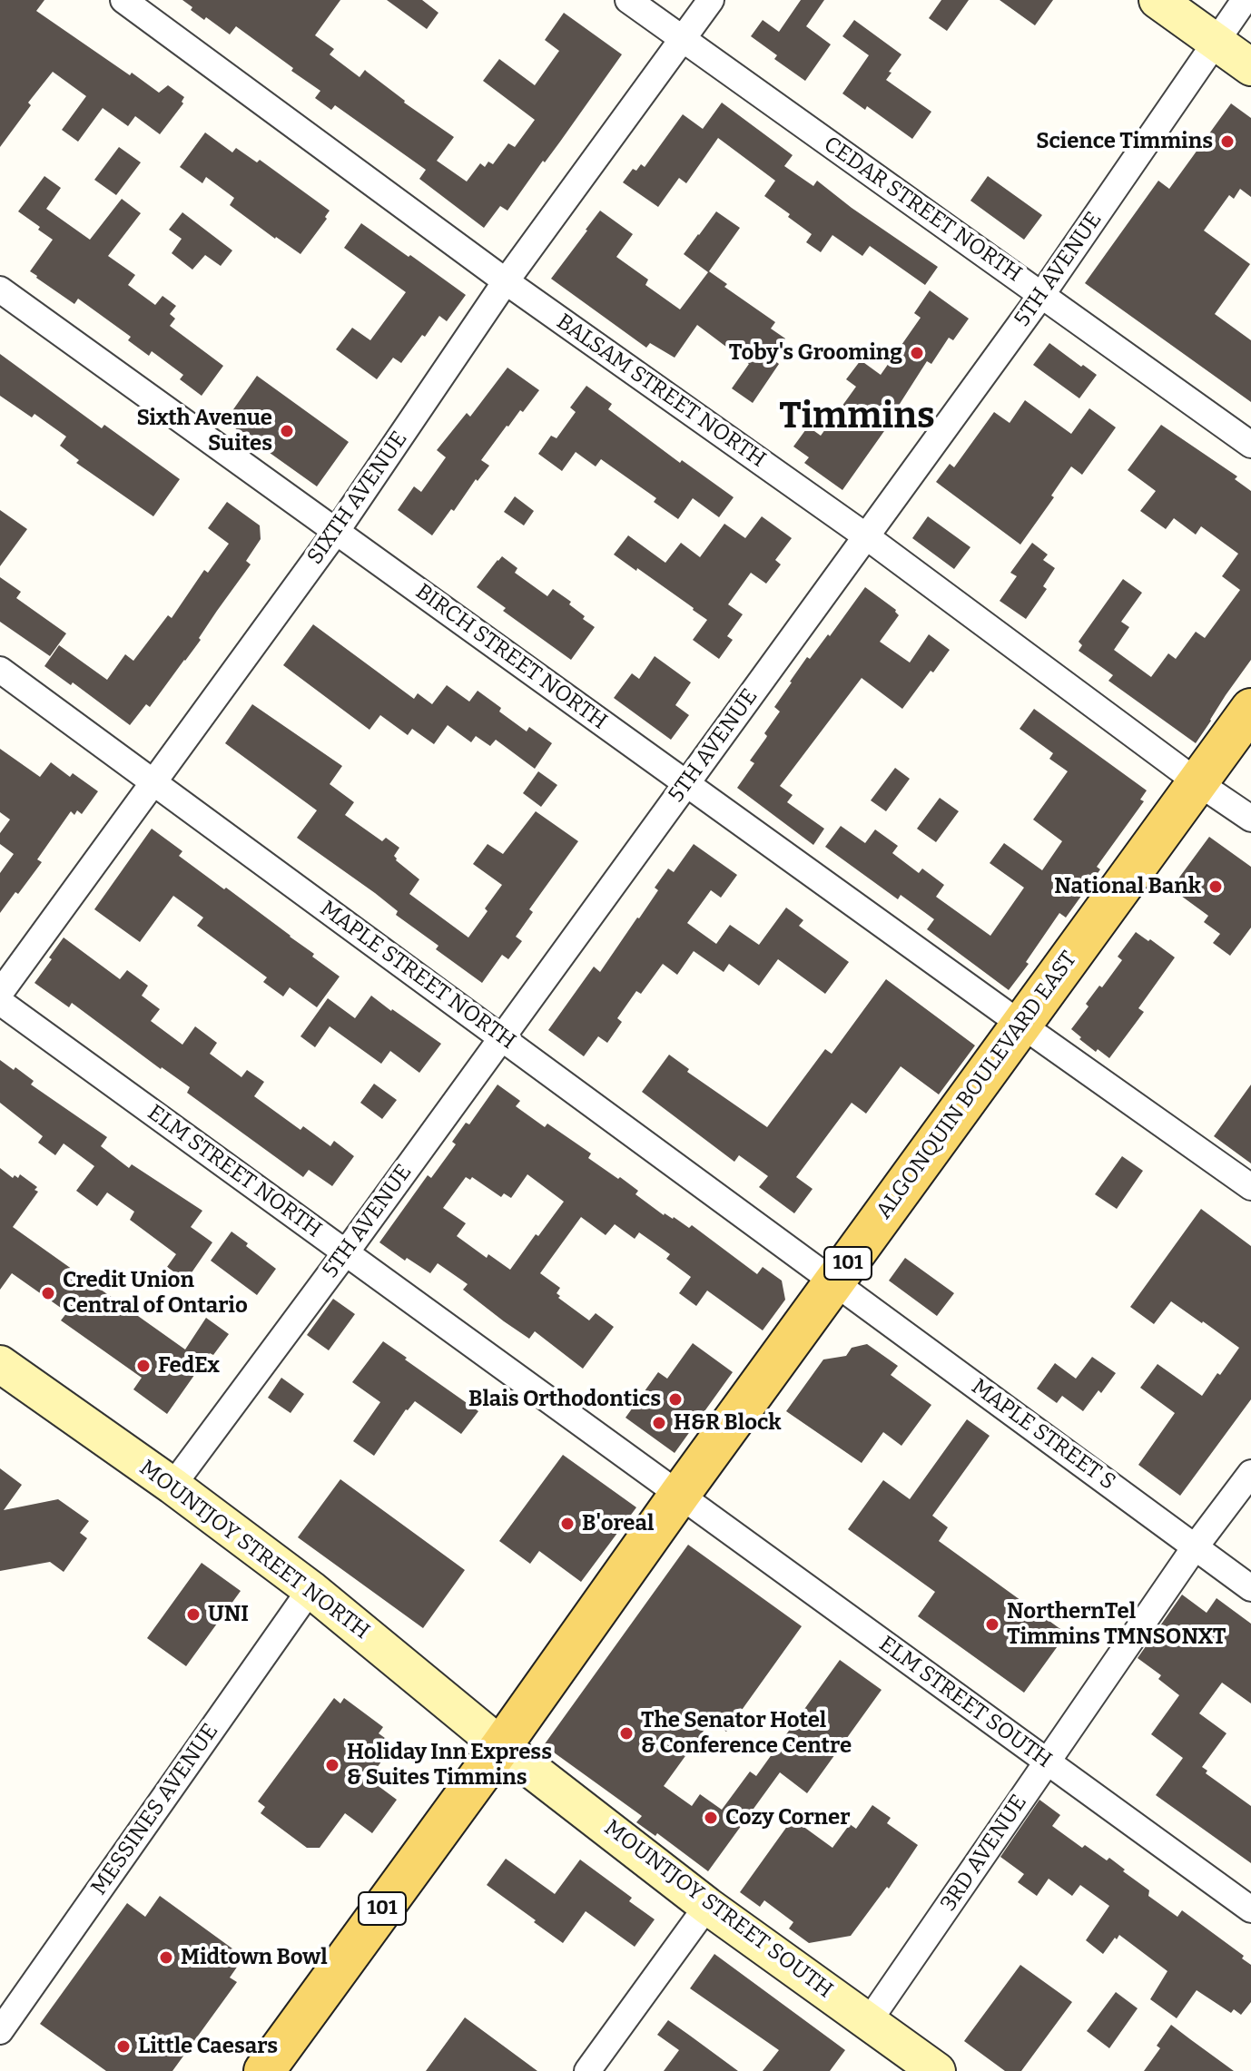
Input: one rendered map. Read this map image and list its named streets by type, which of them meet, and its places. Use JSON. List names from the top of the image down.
{
  "streets": {
    "main road": ["ALGONQUIN BOULEVARD EAST", "101"],
    "street": [
      "CEDAR STREET NORTH",
      "5TH AVENUE",
      "BALSAM STREET NORTH",
      "SIXTH AVENUE",
      "BIRCH STREET NORTH",
      "MAPLE STREET NORTH",
      "ELM STREET NORTH",
      "MAPLE STREET S",
      "MOUNTJOY STREET NORTH",
      "ELM STREET SOUTH",
      "MESSINES AVENUE",
      "3RD AVENUE",
      "MOUNTJOY STREET SOUTH"
    ]
  },
  "crossings": [
    ["CEDAR STREET NORTH", "5TH AVENUE"],
    ["CEDAR STREET NORTH", "SIXTH AVENUE"],
    ["5TH AVENUE", "BALSAM STREET NORTH"],
    ["5TH AVENUE", "BIRCH STREET NORTH"],
    ["5TH AVENUE", "MAPLE STREET NORTH"],
    ["5TH AVENUE", "ELM STREET NORTH"],
    ["5TH AVENUE", "MOUNTJOY STREET NORTH"],
    ["BALSAM STREET NORTH", "SIXTH AVENUE"],
    ["BALSAM STREET NORTH", "ALGONQUIN BOULEVARD EAST"],
    ["SIXTH AVENUE", "BIRCH STREET NORTH"],
    ["SIXTH AVENUE", "MAPLE STREET NORTH"],
    ["BIRCH STREET NORTH", "ALGONQUIN BOULEVARD EAST"],
    ["MAPLE STREET NORTH", "ALGONQUIN BOULEVARD EAST"],
    ["MAPLE STREET NORTH", "MAPLE STREET S"],
    ["ALGONQUIN BOULEVARD EAST", "ELM STREET NORTH"],
    ["ALGONQUIN BOULEVARD EAST", "101"],
    ["ALGONQUIN BOULEVARD EAST", "MAPLE STREET S"],
    ["ALGONQUIN BOULEVARD EAST", "MOUNTJOY STREET NORTH"],
    ["ALGONQUIN BOULEVARD EAST", "ELM STREET SOUTH"],
    ["ALGONQUIN BOULEVARD EAST", "MOUNTJOY STREET SOUTH"],
    ["ELM STREET NORTH", "ELM STREET SOUTH"],
    ["101", "MOUNTJOY STREET NORTH"],
    ["101", "MOUNTJOY STREET SOUTH"],
    ["MAPLE STREET S", "3RD AVENUE"],
    ["MOUNTJOY STREET NORTH", "MESSINES AVENUE"],
    ["MOUNTJOY STREET NORTH", "MOUNTJOY STREET SOUTH"],
    ["ELM STREET SOUTH", "3RD AVENUE"],
    ["3RD AVENUE", "MOUNTJOY STREET SOUTH"]
  ],
  "districts": ["Timmins"],
  "places": [
    "Science Timmins",
    "Toby's Grooming",
    "Sixth Avenue Suites",
    "National Bank",
    "Credit Union Central of Ontario",
    "FedEx",
    "Blais Orthodontics",
    "H&R Block",
    "B'oreal",
    "UNI",
    "NorthernTel Timmins TMNSONXT",
    "The Senator Hotel & Conference Centre",
    "Holiday Inn Express & Suites Timmins",
    "Cozy Corner",
    "Midtown Bowl",
    "Little Caesars"
  ]
}
